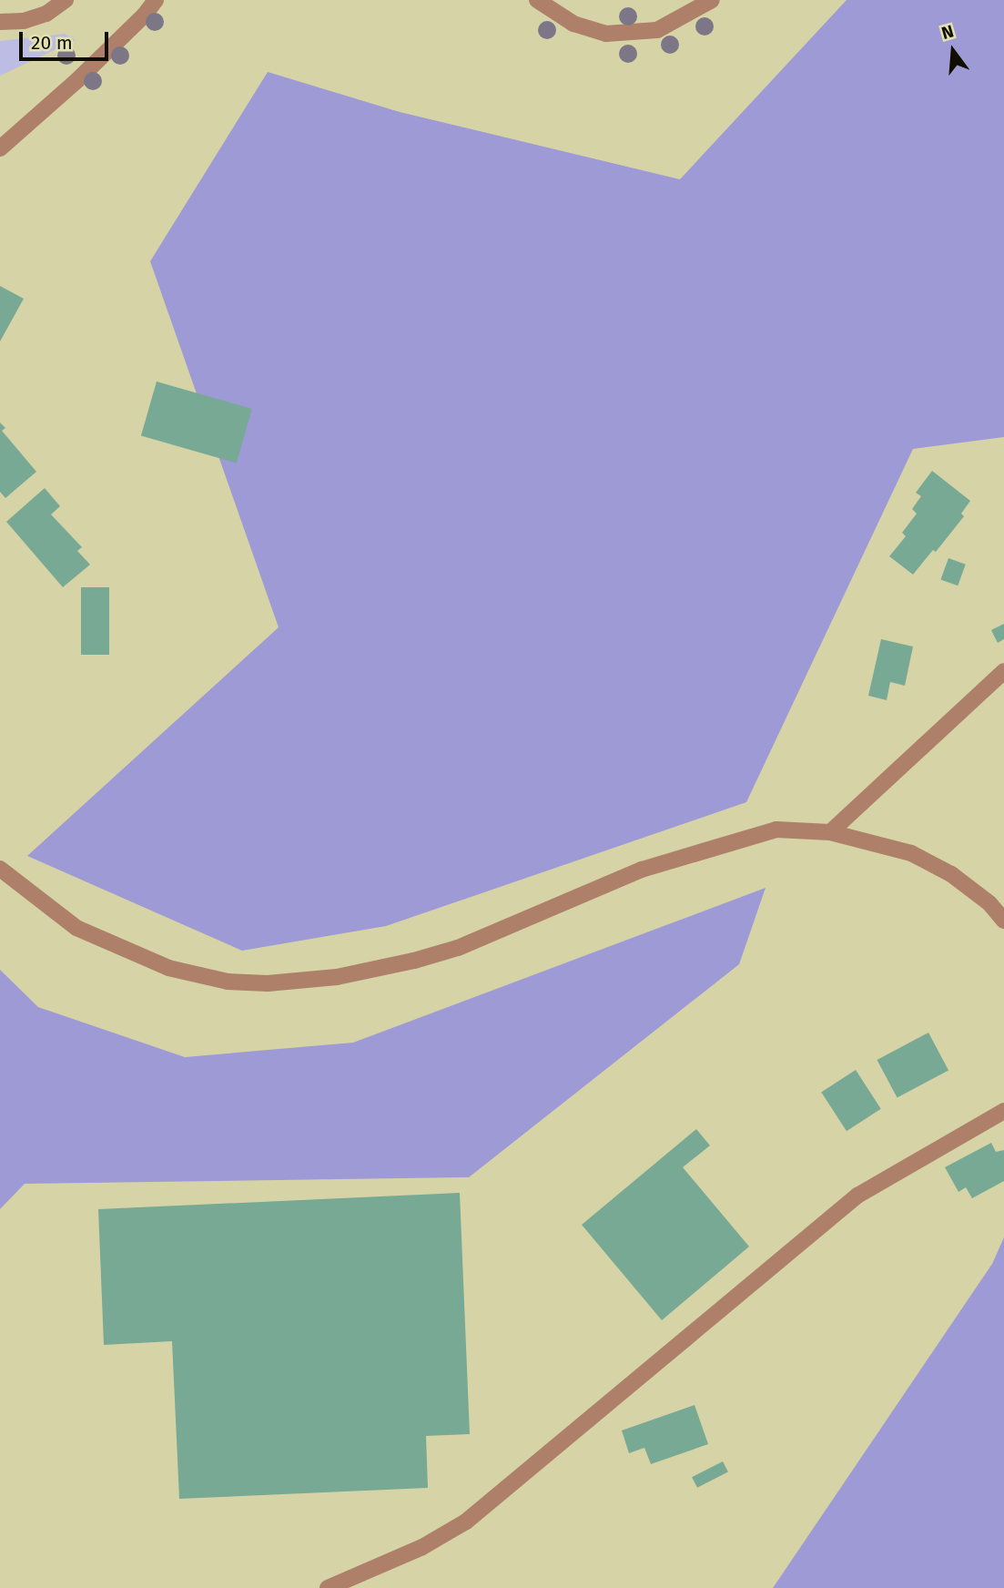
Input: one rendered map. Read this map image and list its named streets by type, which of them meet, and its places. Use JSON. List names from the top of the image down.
{
  "scale_bar": "20 m",
  "north": "top"
}
